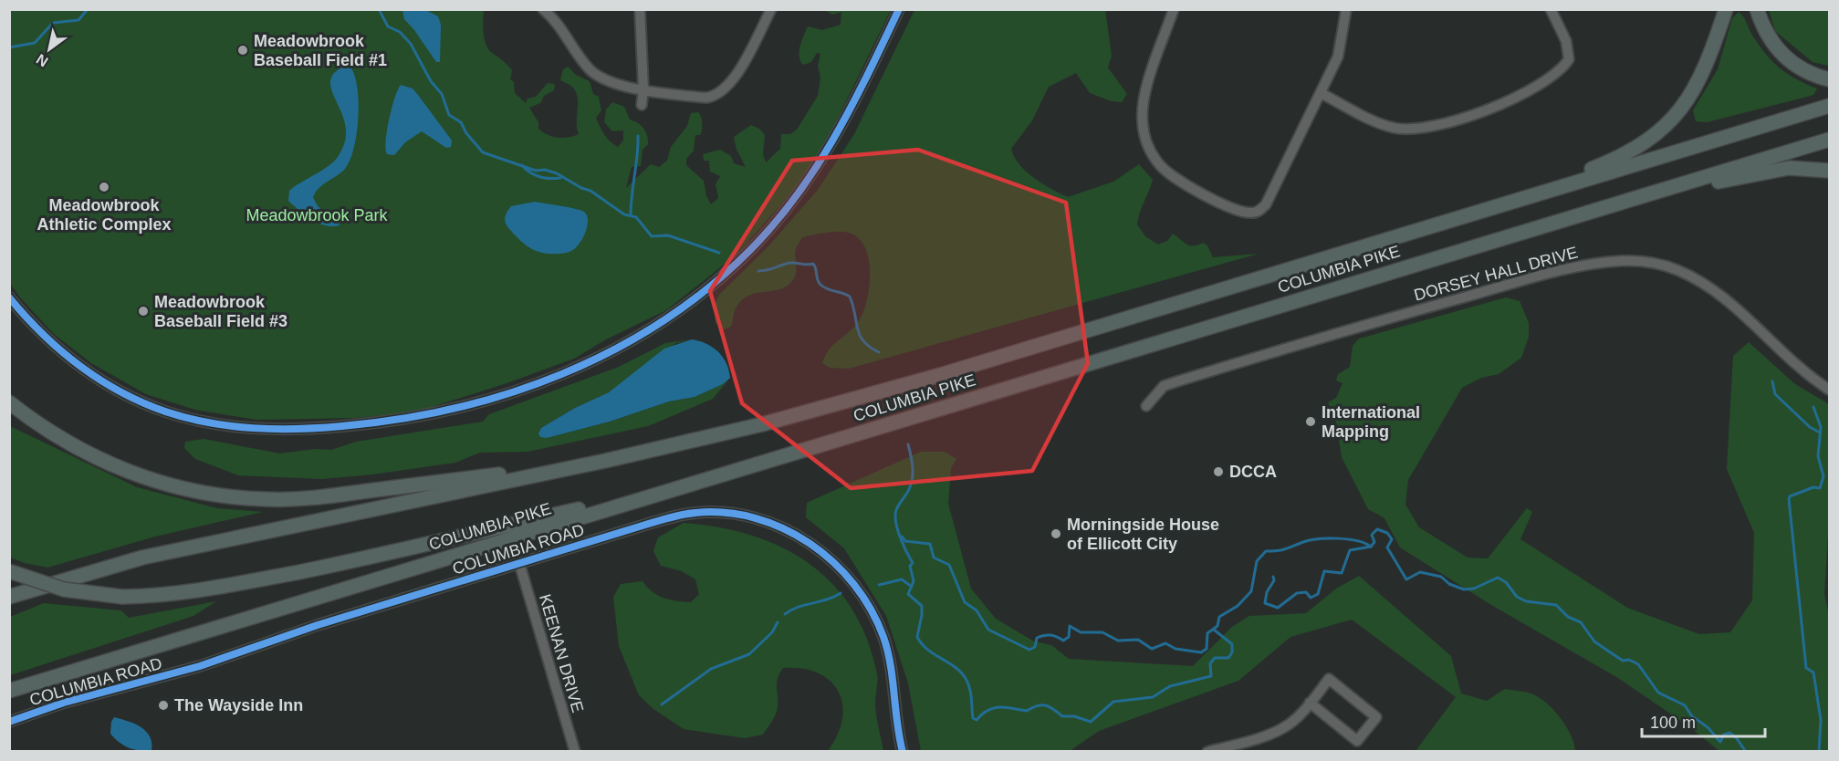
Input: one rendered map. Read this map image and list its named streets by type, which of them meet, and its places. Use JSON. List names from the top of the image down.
{
  "streets": {
    "highway": ["COLUMBIA PIKE"],
    "street": ["DORSEY HALL DRIVE", "COLUMBIA ROAD", "KEENAN DRIVE"]
  },
  "crossings": [
    ["COLUMBIA ROAD", "KEENAN DRIVE"]
  ],
  "parks": ["Meadowbrook Park"],
  "places": [
    "Meadowbrook Baseball Field #1",
    "Meadowbrook Athletic Complex",
    "Meadowbrook Baseball Field #3",
    "International Mapping",
    "DCCA",
    "Morningside House of Ellicott City",
    "The Wayside Inn"
  ],
  "scale_bar": "100 m",
  "north": "bottom left"
}
